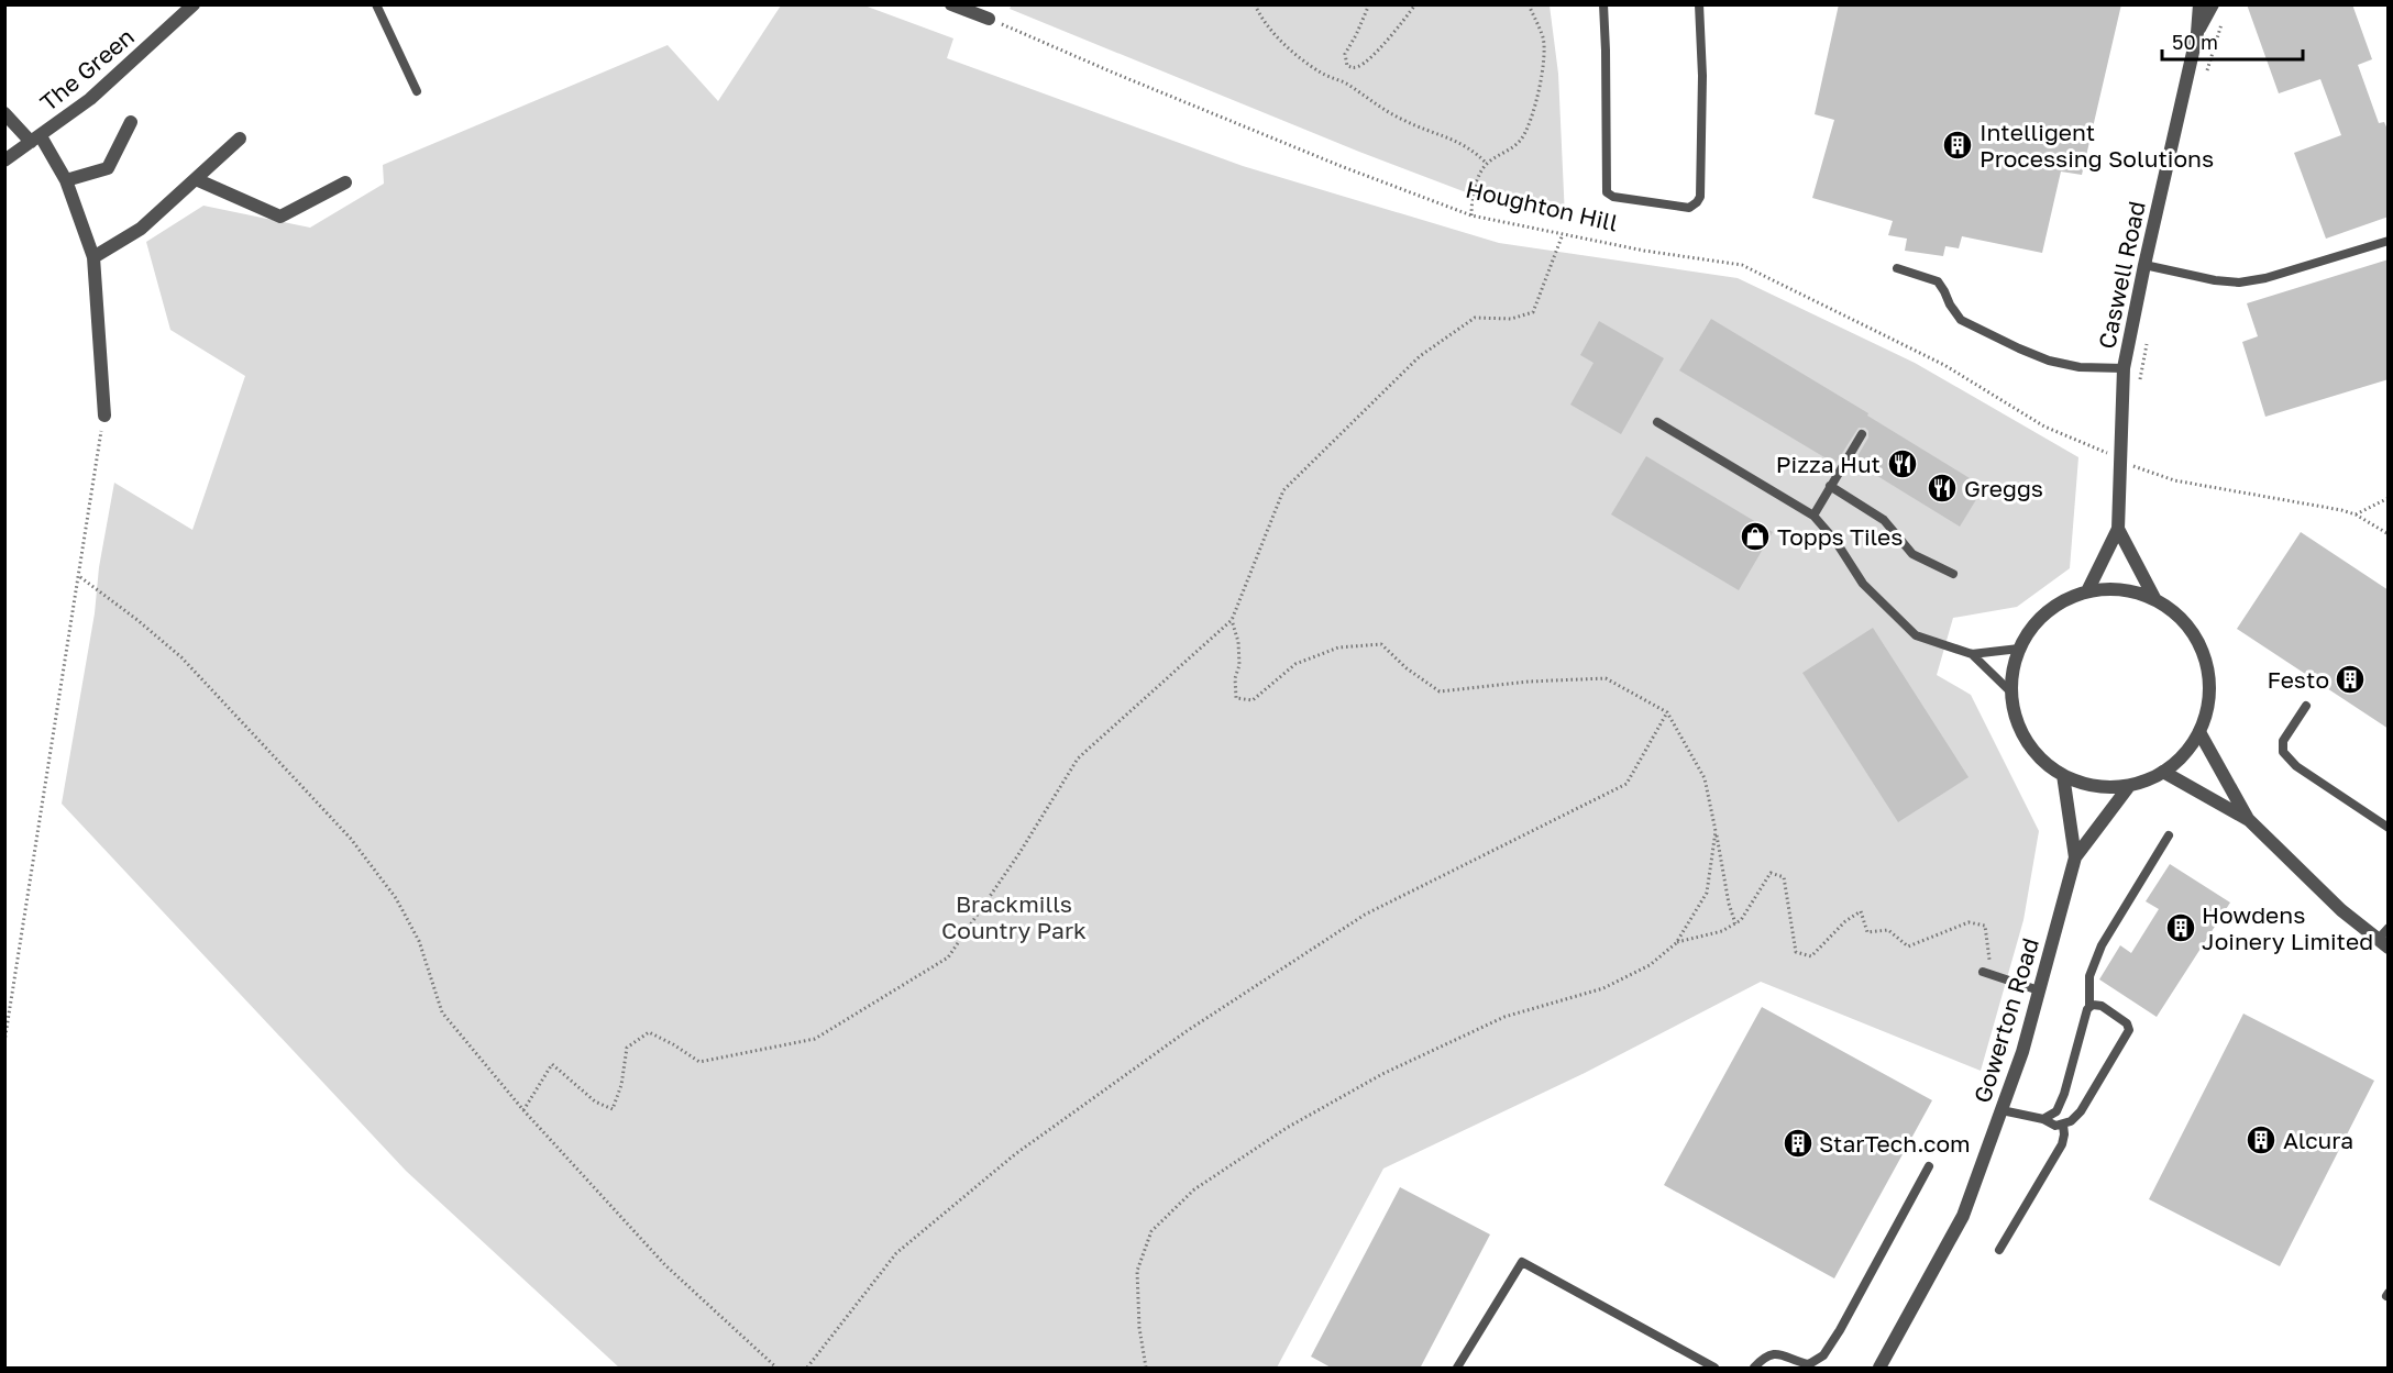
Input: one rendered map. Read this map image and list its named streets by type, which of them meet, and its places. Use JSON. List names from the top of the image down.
{
  "streets": {
    "street": ["The Green", "Caswell Road", "Gowerton Road"],
    "path": ["Houghton Hill"]
  },
  "crossings": [
    ["Caswell Road", "Gowerton Road"]
  ],
  "parks": ["Brackmills Country Park"],
  "places": {
    "building": [
      "Intelligent Processing Solutions",
      "Festo",
      "Howdens Joinery Limited",
      "Alcura",
      "StarTech.com"
    ],
    "restaurant": ["Pizza Hut", "Greggs"],
    "shop": ["Topps Tiles"]
  },
  "scale_bar": "50 m"
}
